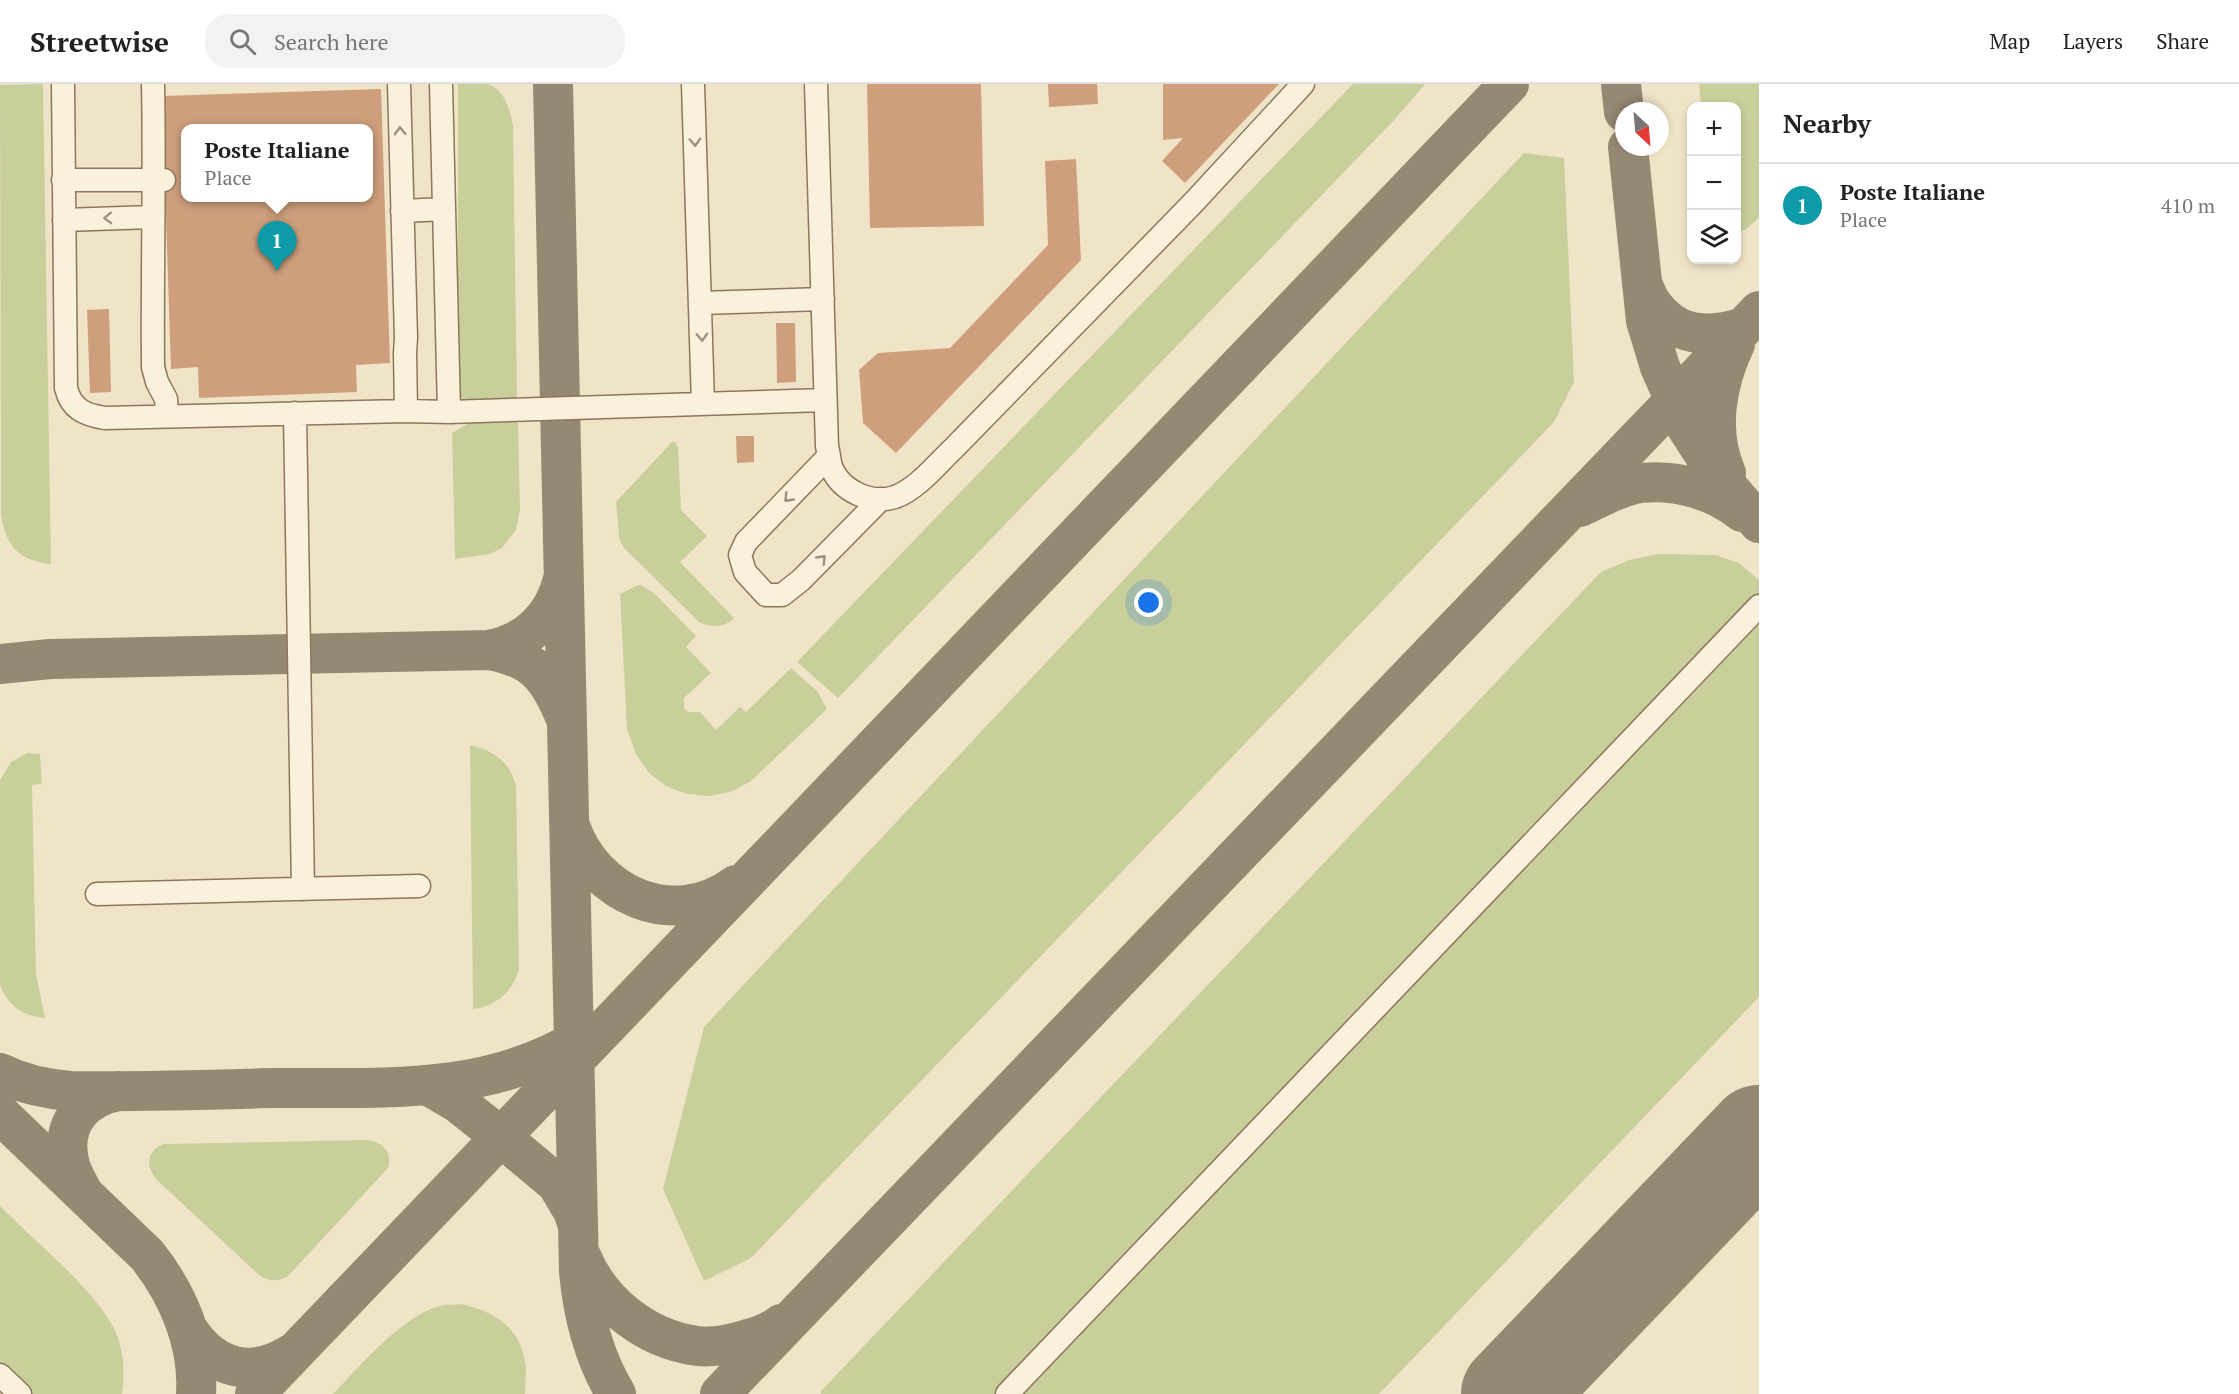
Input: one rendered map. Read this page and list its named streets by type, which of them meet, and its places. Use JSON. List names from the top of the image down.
{
  "north": "bottom right",
  "page": {
    "header": "Streetwise",
    "search": "Search here",
    "nav": ["Map", "Layers", "Share"],
    "heading": "Nearby",
    "map_buttons": ["+", "−"],
    "popup": ["Poste Italiane", "Place"],
    "list": [
      {
        "mark": "1",
        "name": "Poste Italiane",
        "note": "Place",
        "value": "410 m"
      }
    ],
    "pins": "1"
  }
}
